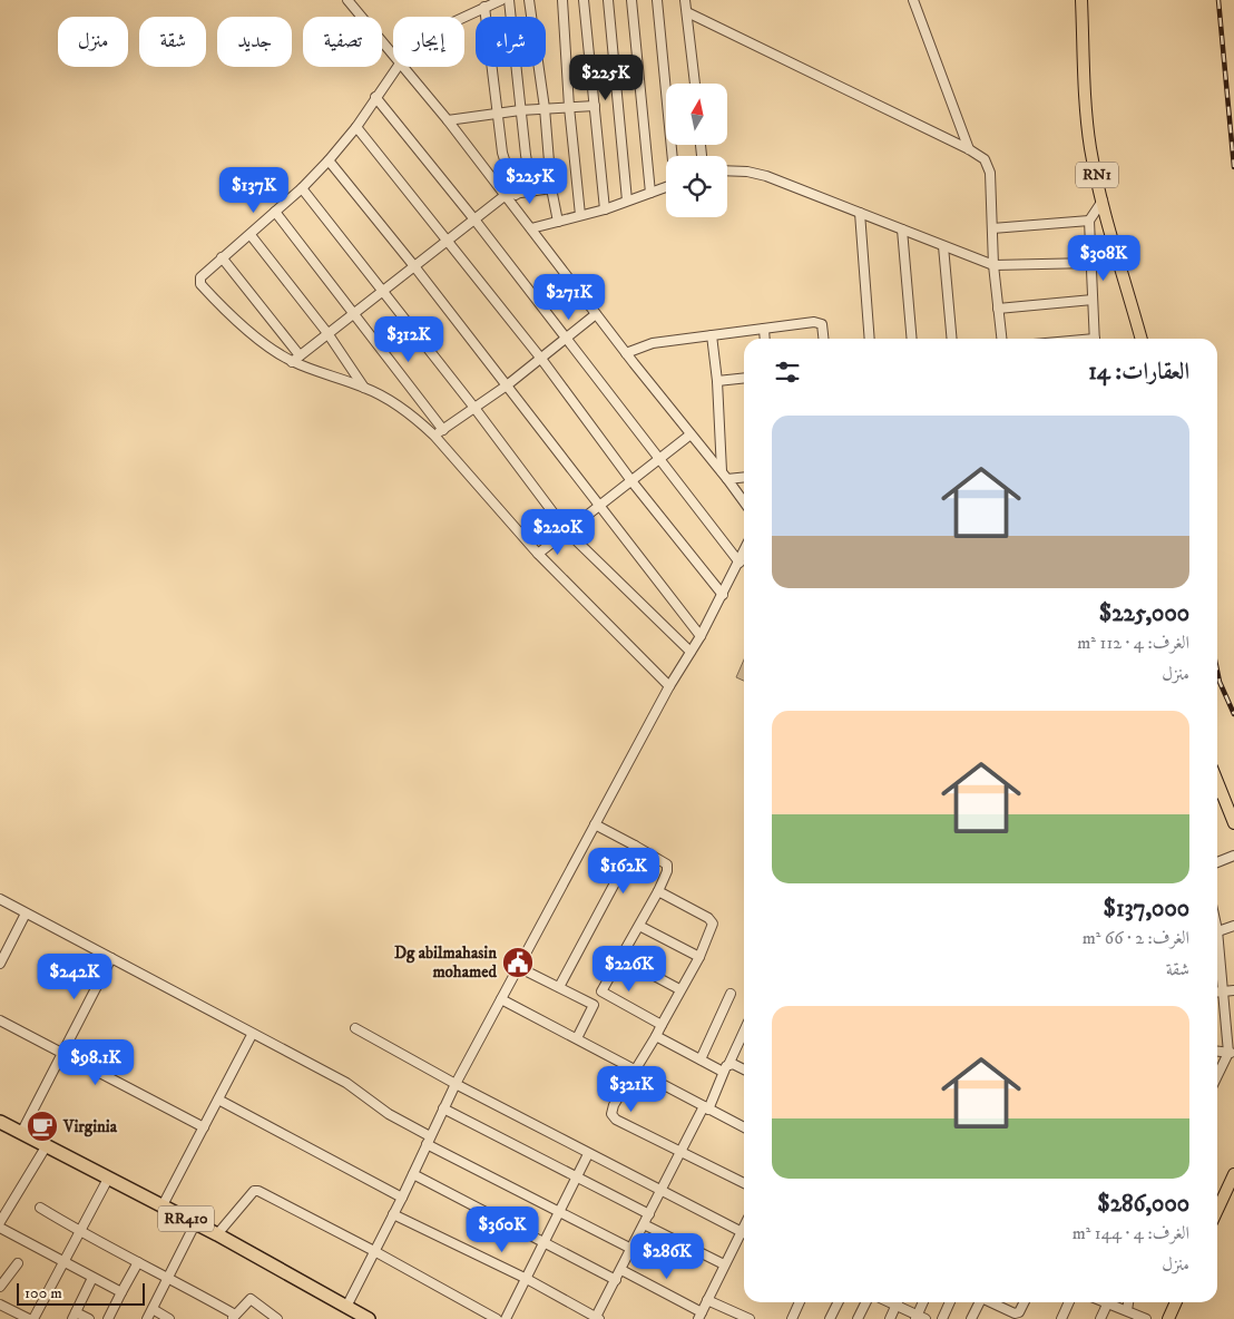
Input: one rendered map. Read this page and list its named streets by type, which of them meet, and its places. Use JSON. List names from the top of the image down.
{
  "streets": {
    "highway": ["RR410"],
    "main road": ["RN1"]
  },
  "places": {
    "public building": ["Dg abilmahasin mohamed"],
    "cafe": ["Virginia"]
  },
  "scale_bar": "100 m",
  "north": "top",
  "page": {
    "chip": [
      "شراء",
      "إيجار",
      "تصفية",
      "جديد",
      "شقة",
      "منزل"
    ],
    "price": [
      "$225K",
      "$225K",
      "$137K",
      "$308K",
      "$271K",
      "$312K",
      "$220K",
      "$162K",
      "$226K",
      "$242K",
      "$98.1K",
      "$321K",
      "$360K",
      "$286K"
    ],
    "heading": "العقارات: 14",
    "list": [
      {
        "name": "$225,000",
        "note": "الغرف: 4 · 112 m² · منزل"
      },
      {
        "name": "$137,000",
        "note": "الغرف: 2 · 66 m² · شقة"
      },
      {
        "name": "$286,000",
        "note": "الغرف: 4 · 144 m² · منزل"
      }
    ],
    "scale": "100 m"
  }
}
